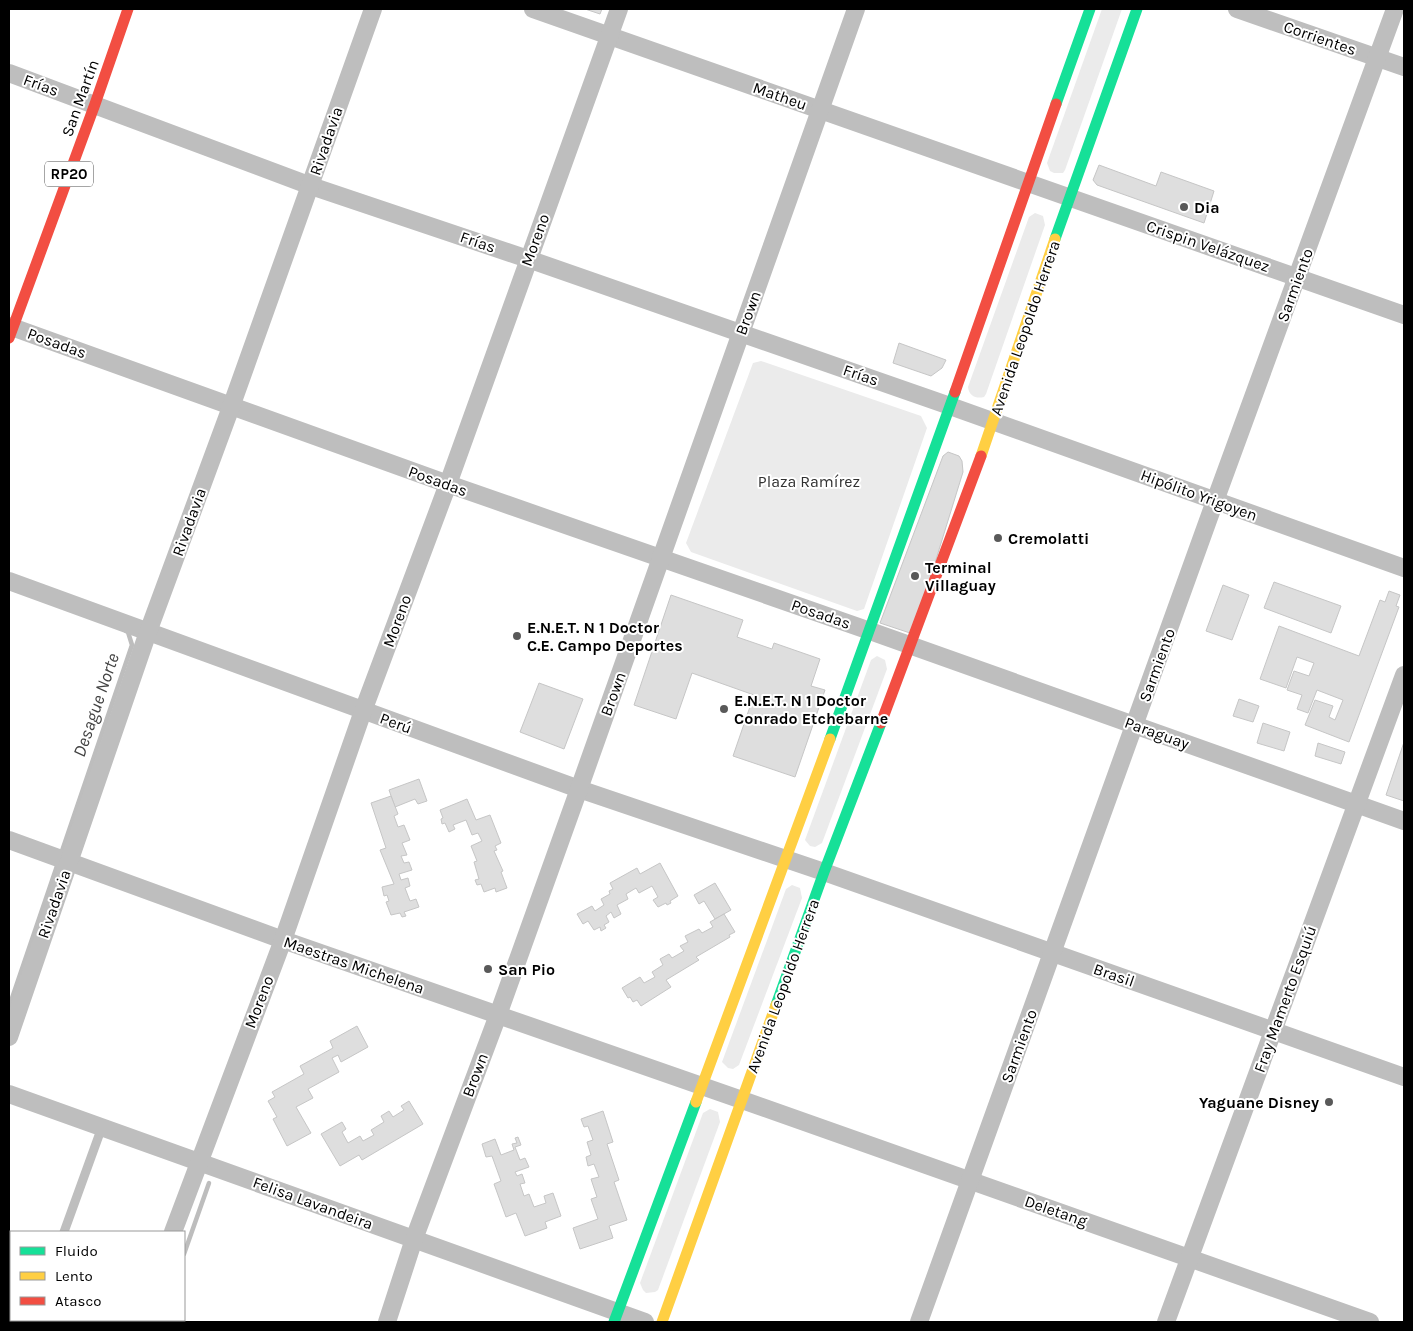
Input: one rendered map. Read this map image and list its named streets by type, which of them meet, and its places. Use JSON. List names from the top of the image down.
{
  "streets": {
    "street": [
      "Corrientes",
      "Frías",
      "Matheu",
      "San Martín",
      "Rivadavia",
      "RP20",
      "Moreno",
      "Crispin Velázquez",
      "Sarmiento",
      "Brown",
      "Avenida Leopoldo Herrera",
      "Posadas",
      "Hipólito Yrigoyen",
      "Perú",
      "Paraguay",
      "Maestras Michelena",
      "Brasil",
      "Fray Mamerto Esquiú",
      "Felisa Lavandeira",
      "Deletang"
    ]
  },
  "crossings": [
    ["Corrientes", "Sarmiento"],
    ["Frías", "San Martín"],
    ["Frías", "Rivadavia"],
    ["Frías", "Moreno"],
    ["Frías", "Brown"],
    ["Frías", "Avenida Leopoldo Herrera"],
    ["Frías", "Hipólito Yrigoyen"],
    ["Matheu", "Moreno"],
    ["Matheu", "Crispin Velázquez"],
    ["Matheu", "Brown"],
    ["Matheu", "Avenida Leopoldo Herrera"],
    ["San Martín", "Posadas"],
    ["Rivadavia", "Posadas"],
    ["Rivadavia", "Perú"],
    ["Rivadavia", "Maestras Michelena"],
    ["Moreno", "Posadas"],
    ["Moreno", "Perú"],
    ["Moreno", "Maestras Michelena"],
    ["Moreno", "Felisa Lavandeira"],
    ["Crispin Velázquez", "Sarmiento"],
    ["Crispin Velázquez", "Avenida Leopoldo Herrera"],
    ["Sarmiento", "Hipólito Yrigoyen"],
    ["Sarmiento", "Paraguay"],
    ["Sarmiento", "Brasil"],
    ["Sarmiento", "Deletang"],
    ["Brown", "Posadas"],
    ["Brown", "Perú"],
    ["Brown", "Maestras Michelena"],
    ["Brown", "Felisa Lavandeira"],
    ["Avenida Leopoldo Herrera", "Hipólito Yrigoyen"],
    ["Avenida Leopoldo Herrera", "Paraguay"],
    ["Avenida Leopoldo Herrera", "Brasil"],
    ["Avenida Leopoldo Herrera", "Deletang"],
    ["Paraguay", "Fray Mamerto Esquiú"],
    ["Brasil", "Fray Mamerto Esquiú"],
    ["Fray Mamerto Esquiú", "Deletang"]
  ],
  "water": ["Desague Norte"],
  "parks": ["Plaza Ramírez"],
  "places": [
    "Dia",
    "Cremolatti",
    "Terminal Villaguay",
    "E.N.E.T. N 1 Doctor C.E. Campo Deportes",
    "E.N.E.T. N 1 Doctor Conrado Etchebarne",
    "San Pio",
    "Yaguane Disney"
  ],
  "legend": ["Fluido", "Lento", "Atasco"]
}
